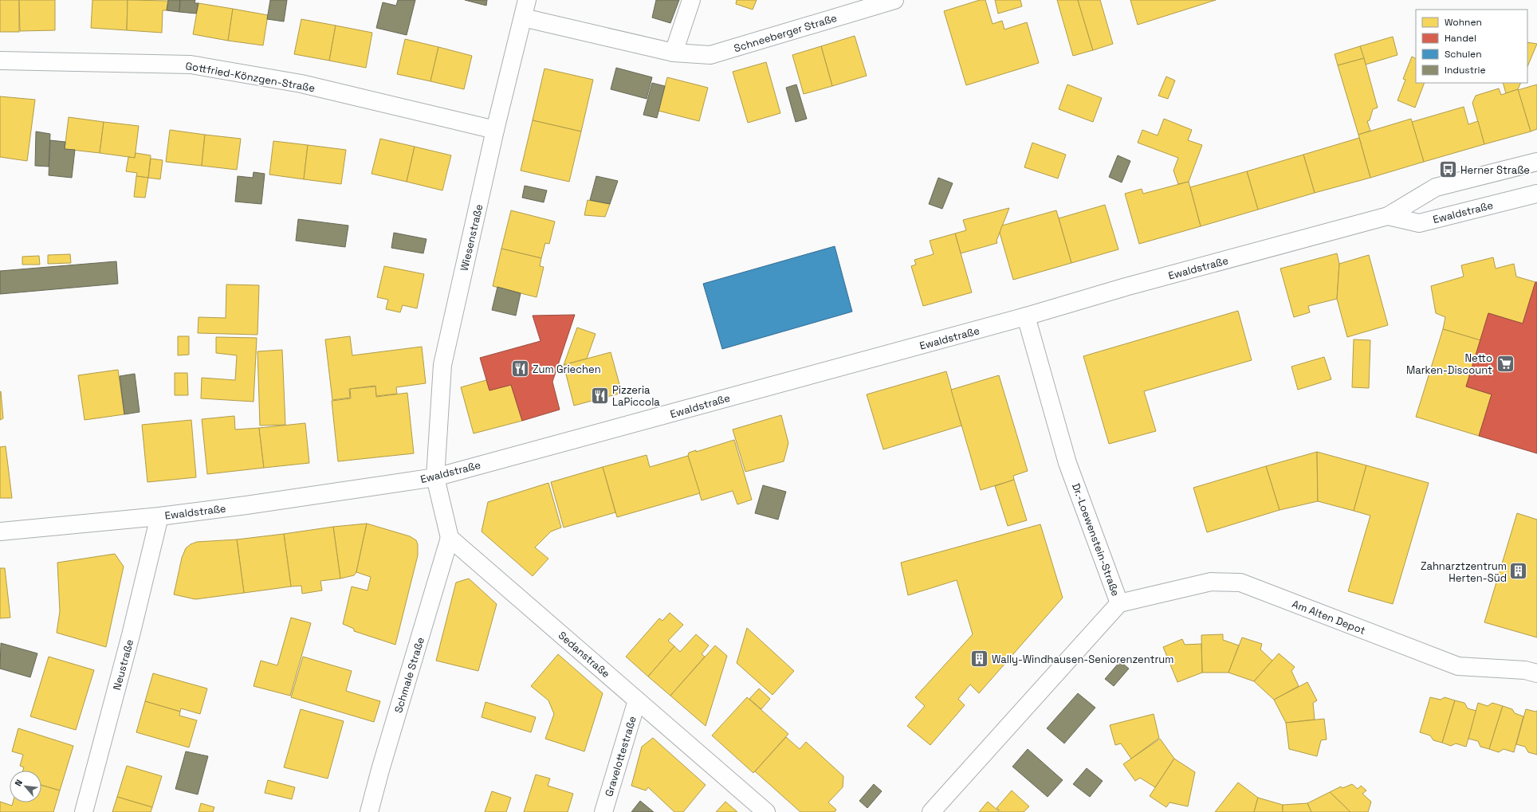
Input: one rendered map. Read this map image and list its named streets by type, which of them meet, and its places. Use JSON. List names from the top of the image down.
{
  "streets": {
    "street": [
      "Schneeberger Straße",
      "Gottfried-Könzgen-Straße",
      "Ewaldstraße",
      "Wiesenstraße",
      "Dr.-Loewenstein-Straße",
      "Am Alten Depot",
      "Sedanstraße",
      "Neustraße",
      "Schmale Straße",
      "Gravelottestraße"
    ]
  },
  "crossings": [
    ["Schneeberger Straße", "Wiesenstraße"],
    ["Gottfried-Könzgen-Straße", "Wiesenstraße"],
    ["Ewaldstraße", "Wiesenstraße"],
    ["Ewaldstraße", "Dr.-Loewenstein-Straße"],
    ["Ewaldstraße", "Neustraße"],
    ["Dr.-Loewenstein-Straße", "Am Alten Depot"],
    ["Sedanstraße", "Schmale Straße"],
    ["Sedanstraße", "Gravelottestraße"]
  ],
  "places": {
    "bus stop": ["Herner Straße"],
    "supermarket": ["Netto Marken-Discount"],
    "restaurant": ["Zum Griechen", "Pizzeria LaPiccola"],
    "building": ["Zahnarztzentrum Herten-Süd", "Wally-Windhausen-Seniorenzentrum"]
  },
  "legend": [
    "Wohnen",
    "Handel",
    "Schulen",
    "Industrie"
  ],
  "north": "top left"
}
